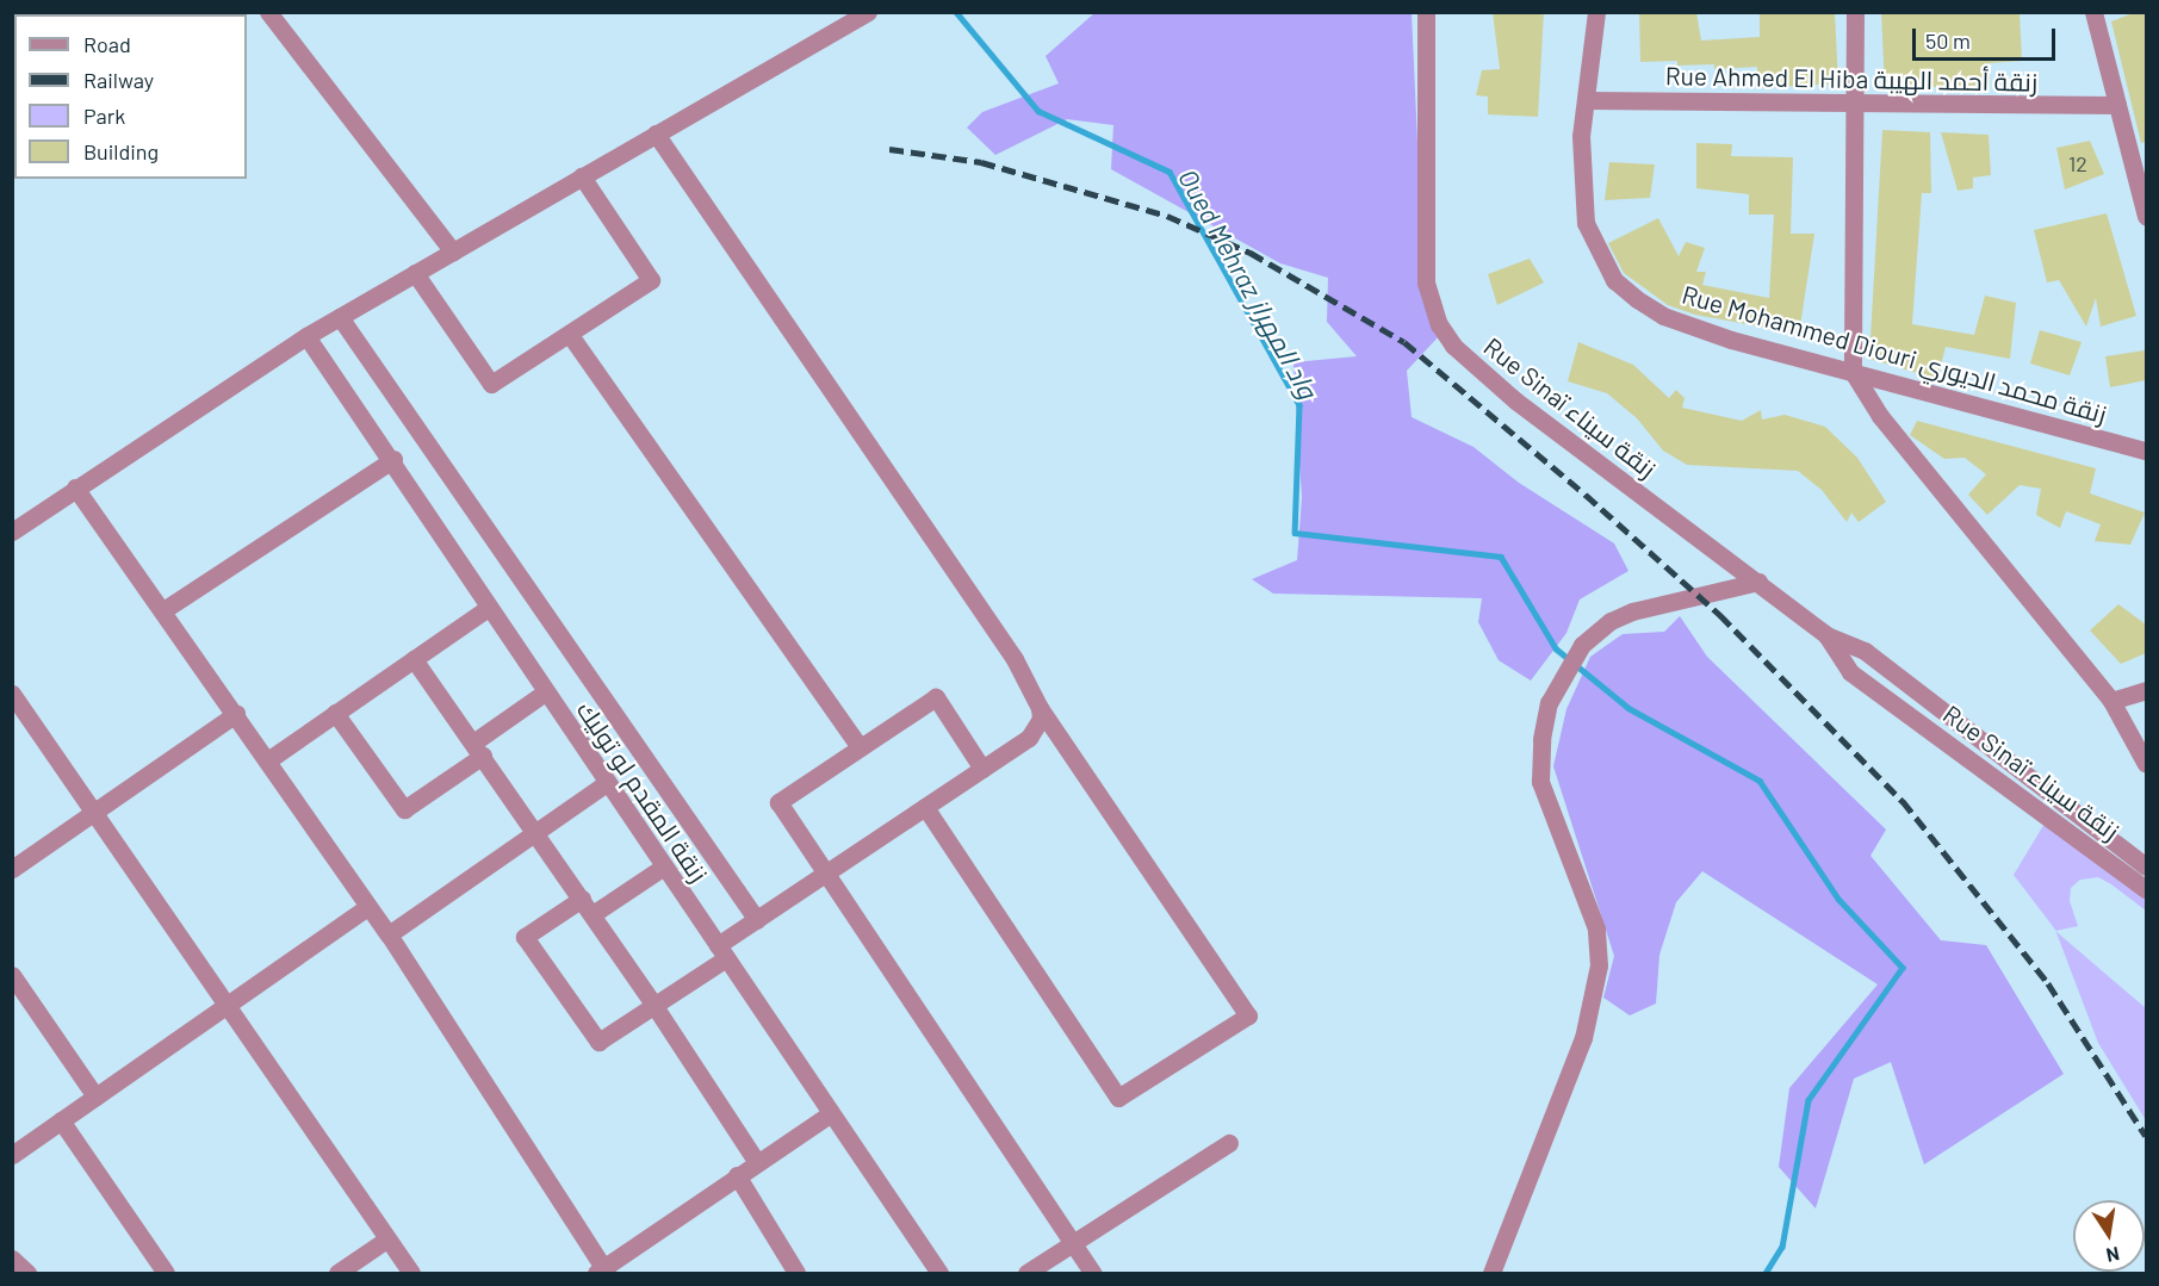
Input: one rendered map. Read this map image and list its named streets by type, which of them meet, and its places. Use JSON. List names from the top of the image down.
{
  "streets": {
    "street": [
      "Rue Ahmed El Hiba زنقة أحمد الهيبة",
      "Rue Mohammed Diouri زنقة محمد الديوري",
      "Rue Sinaï زنقة سيناء",
      "زنقة المقدم لو توليك"
    ]
  },
  "crossings": [
    ["Rue Ahmed El Hiba زنقة أحمد الهيبة", "Rue Mohammed Diouri زنقة محمد الديوري"]
  ],
  "water": ["Oued Mehraz واد المهراز"],
  "house_numbers": ["12"],
  "legend": [
    "Road",
    "Railway",
    "Park",
    "Building"
  ],
  "scale_bar": "50 m",
  "north": "bottom"
}
